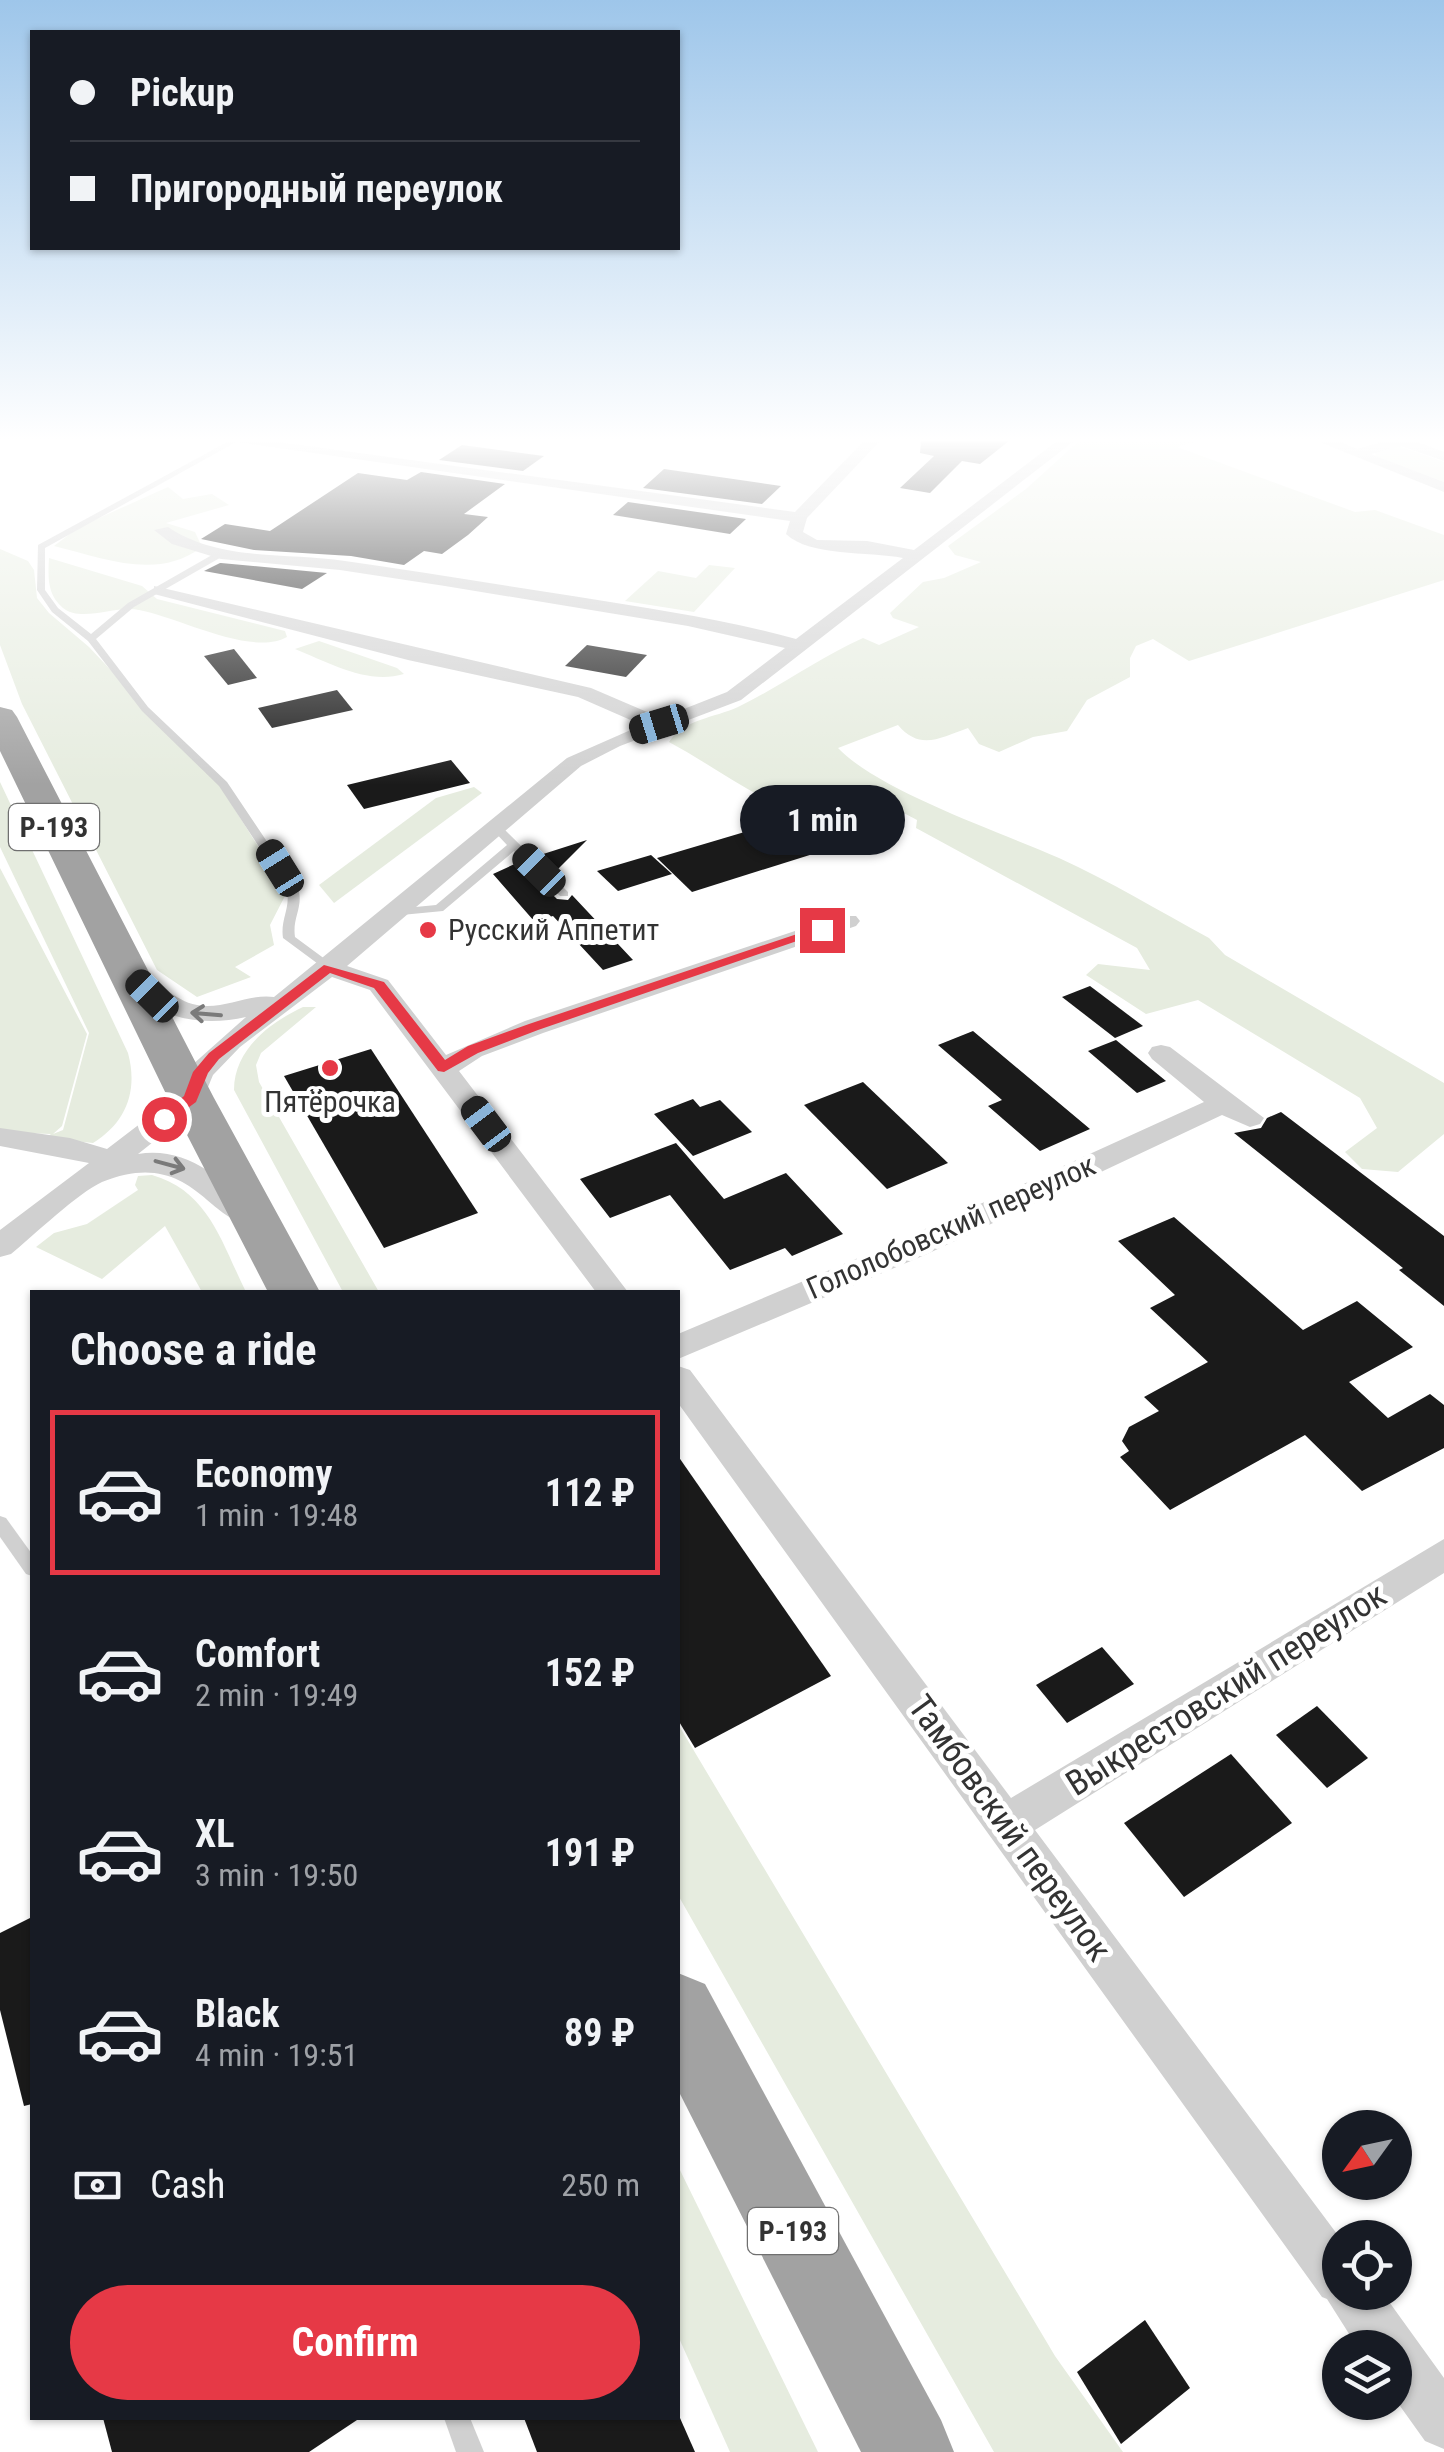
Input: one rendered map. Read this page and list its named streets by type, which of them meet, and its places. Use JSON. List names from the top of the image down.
{
  "streets": {
    "highway": ["Р-193"],
    "street": ["Гололобовский переулок", "Выкрестовский переулок", "Тамбовский переулок"]
  },
  "crossings": [
    ["Выкрестовский переулок", "Тамбовский переулок"]
  ],
  "places": ["Русский Аппетит", "Пятёрочка"],
  "north": "bottom left",
  "page": {
    "banner": ["Pickup", "Пригородный переулок"],
    "bubble": "1 min",
    "heading": "Choose a ride",
    "list": [
      {
        "name": "Economy",
        "note": "1 min · 19:48",
        "value": "112 ₽"
      },
      {
        "name": "Comfort",
        "note": "2 min · 19:49",
        "value": "152 ₽"
      },
      {
        "name": "XL",
        "note": "3 min · 19:50",
        "value": "191 ₽"
      },
      {
        "name": "Black",
        "note": "4 min · 19:51",
        "value": "89 ₽"
      }
    ],
    "pay": ["Cash", "250 m"],
    "buttons": "Confirm"
  }
}
